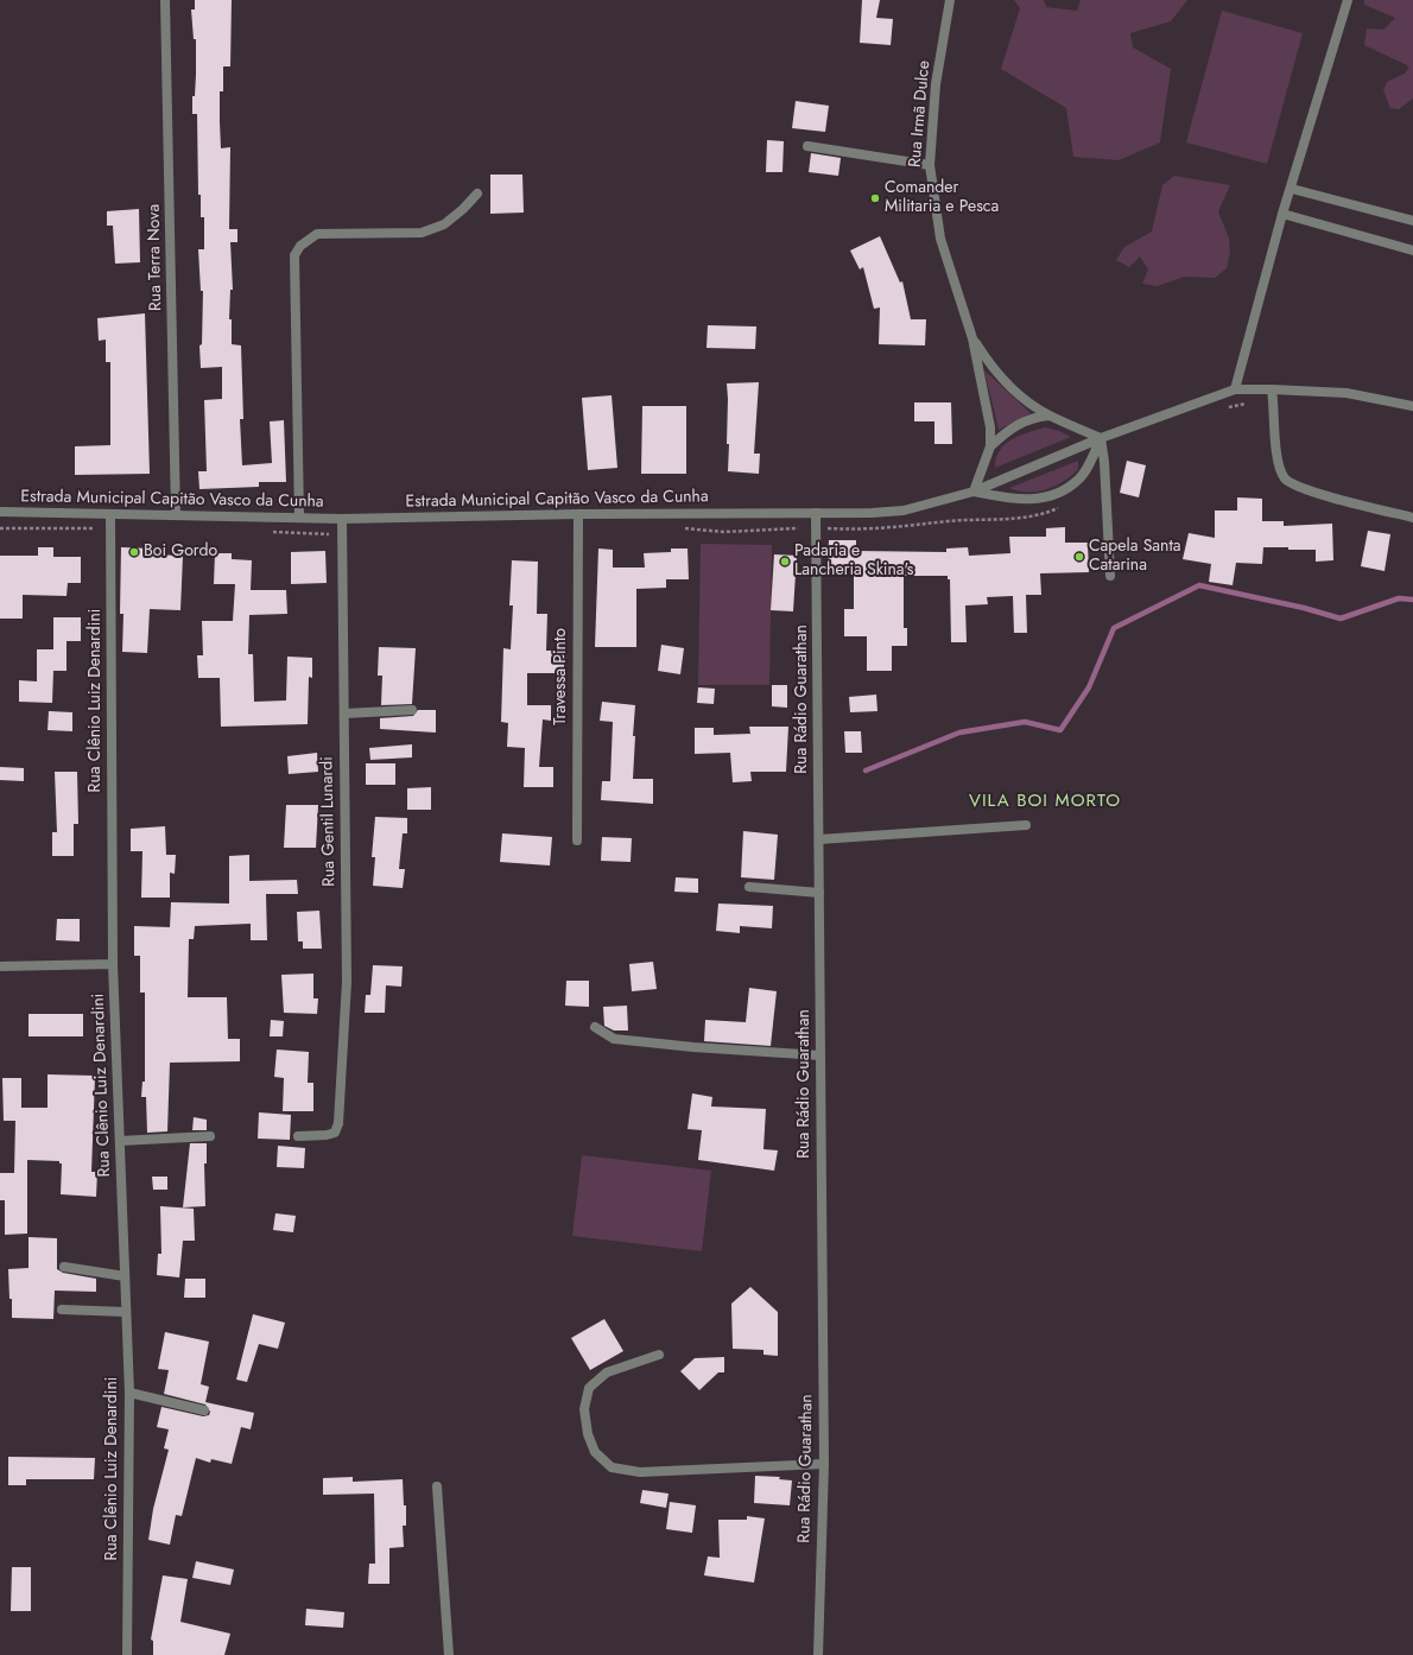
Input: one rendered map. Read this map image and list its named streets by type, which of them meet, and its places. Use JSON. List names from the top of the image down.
{
  "streets": {
    "street": [
      "Rua Irmã Dulce",
      "Rua Terra Nova",
      "Estrada Municipal Capitão Vasco da Cunha",
      "Travessa Pinto",
      "Rua Rádio Guarathan",
      "Rua Clênio Luiz Denardini",
      "Rua Gentil Lunardi"
    ]
  },
  "crossings": [
    ["Rua Irmã Dulce", "Estrada Municipal Capitão Vasco da Cunha"],
    ["Rua Terra Nova", "Estrada Municipal Capitão Vasco da Cunha"],
    ["Estrada Municipal Capitão Vasco da Cunha", "Travessa Pinto"],
    ["Estrada Municipal Capitão Vasco da Cunha", "Rua Rádio Guarathan"],
    ["Estrada Municipal Capitão Vasco da Cunha", "Rua Clênio Luiz Denardini"],
    ["Estrada Municipal Capitão Vasco da Cunha", "Rua Gentil Lunardi"]
  ],
  "districts": ["VILA BOI MORTO"],
  "places": [
    "Comander Militaria e Pesca",
    "Boi Gordo",
    "Capela Santa Catarina",
    "Padaria e Lancheria Skina's"
  ]
}
